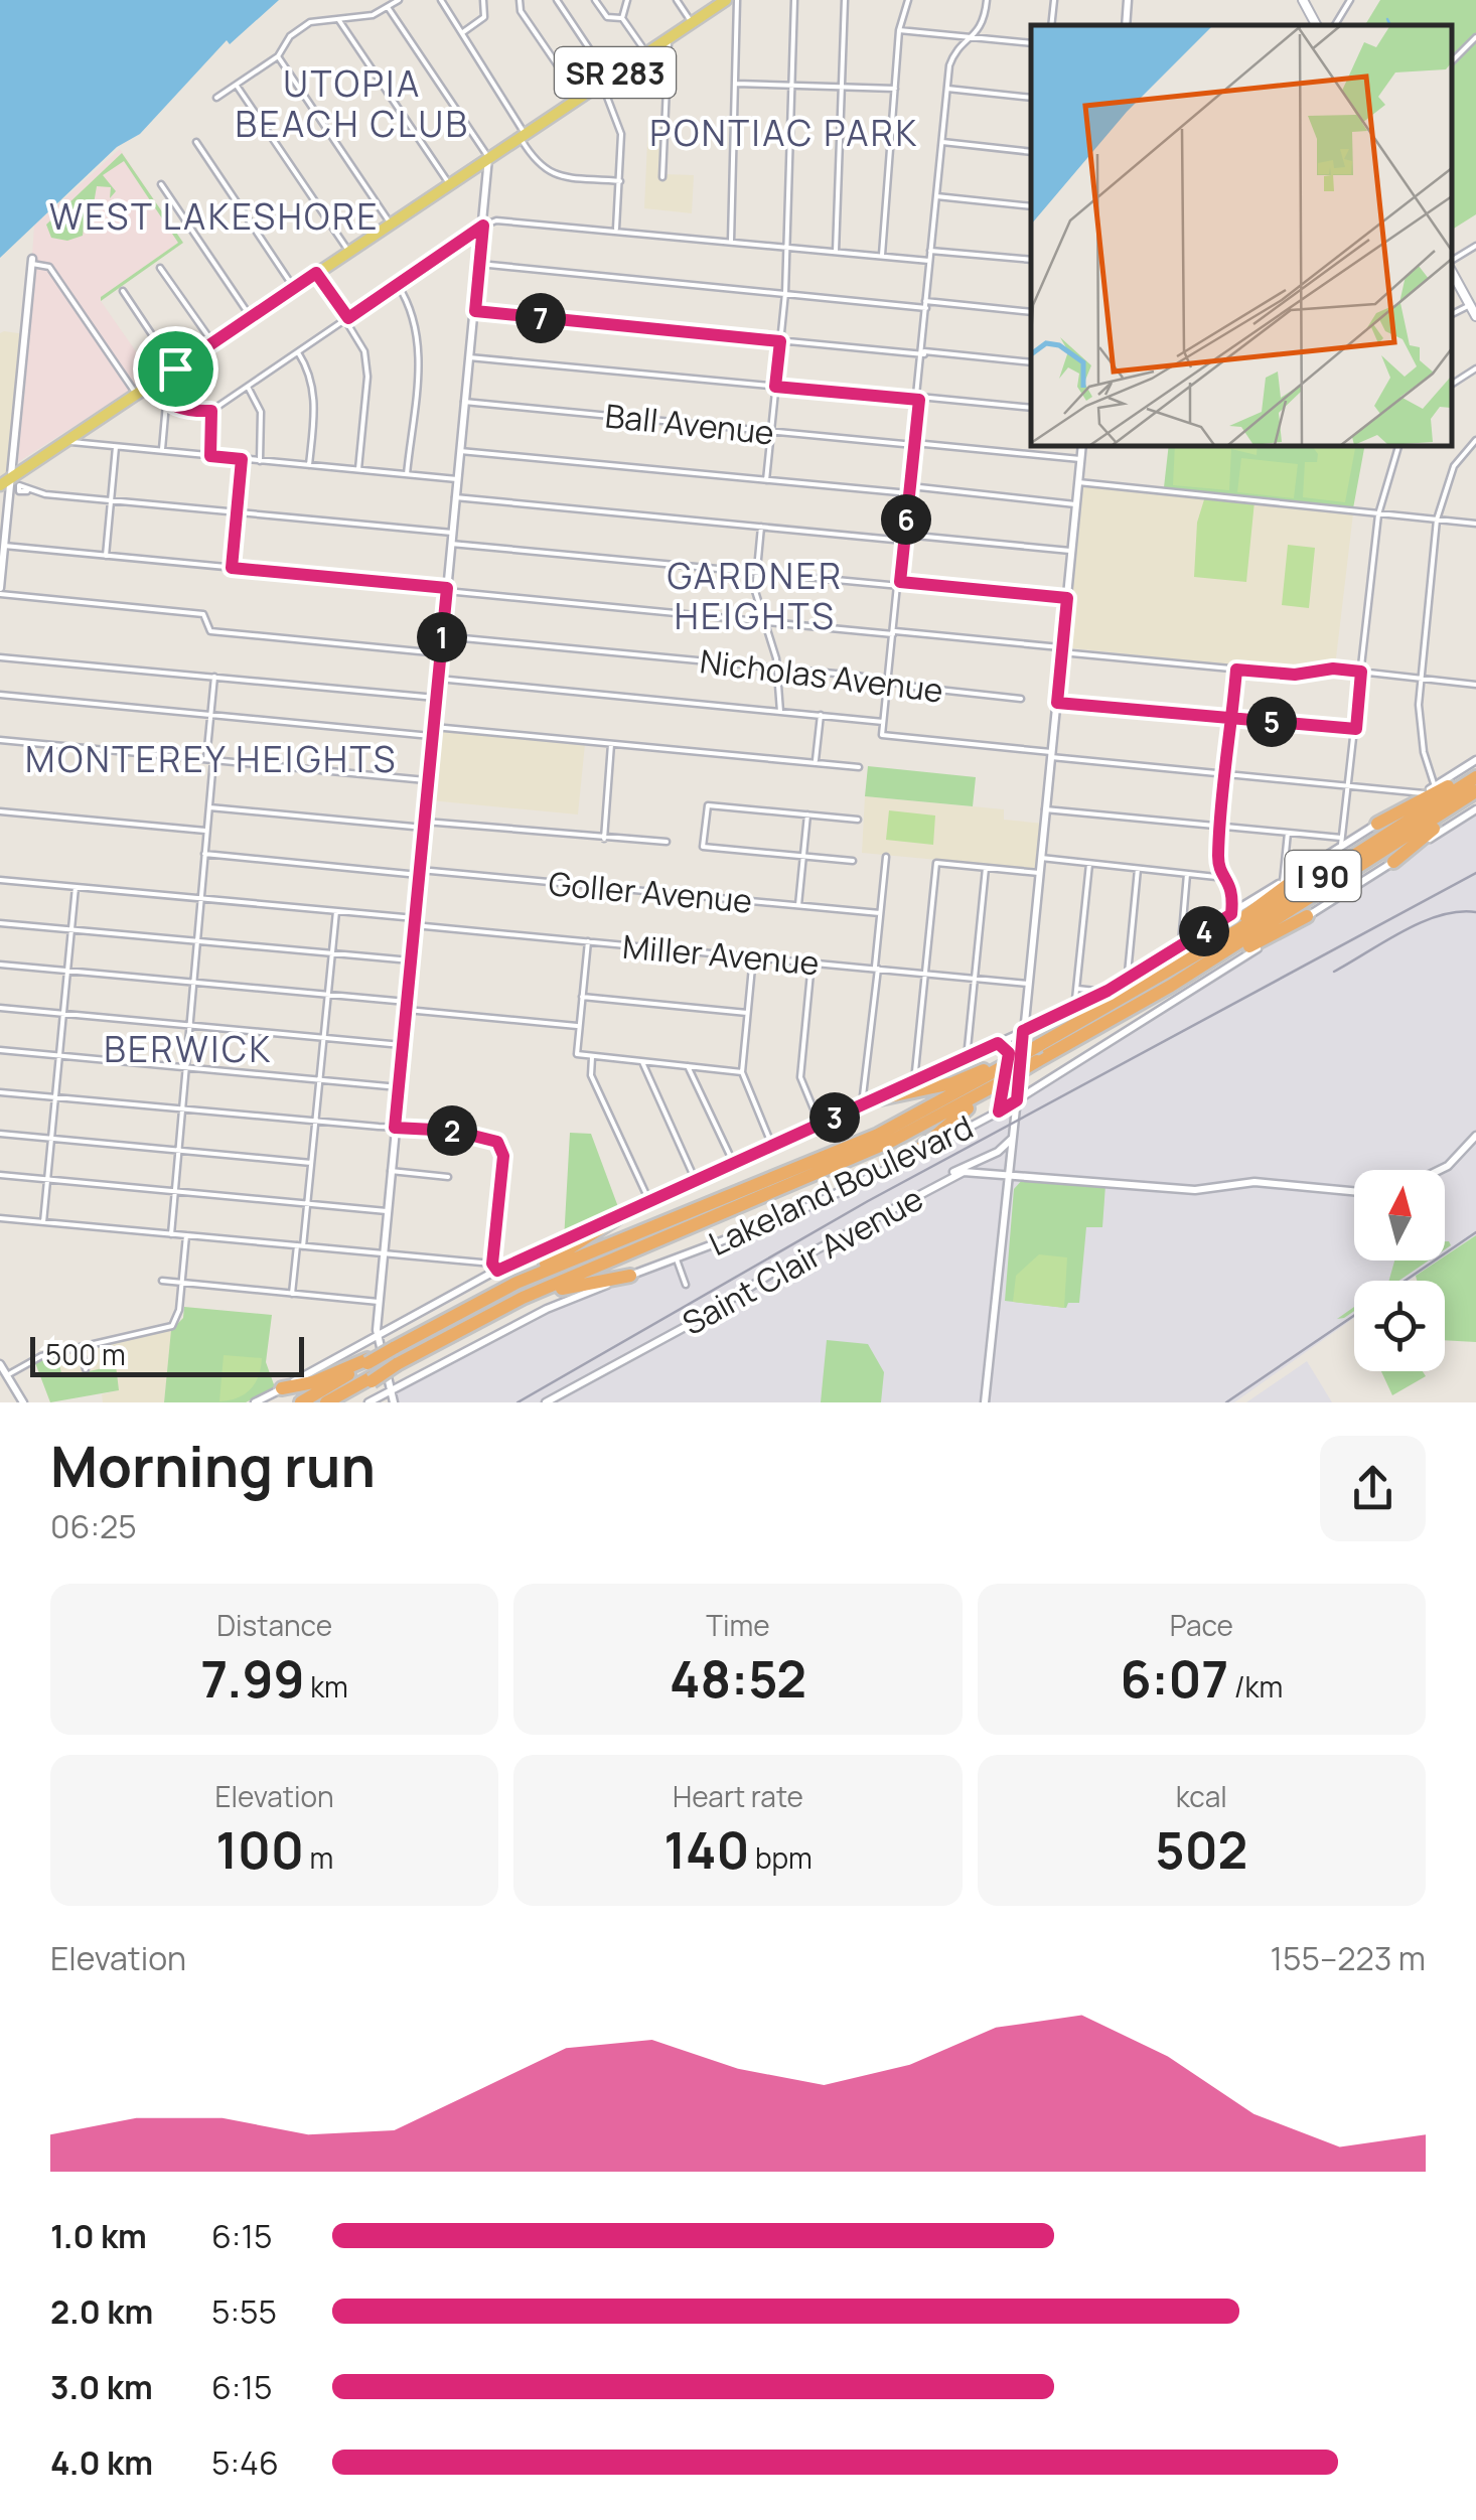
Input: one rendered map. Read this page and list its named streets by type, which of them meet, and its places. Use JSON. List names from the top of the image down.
{
  "streets": {
    "highway": ["I 90"],
    "main road": ["SR 283"],
    "street": [
      "Ball Avenue",
      "Nicholas Avenue",
      "Goller Avenue",
      "Miller Avenue",
      "Lakeland Boulevard",
      "Saint Clair Avenue"
    ]
  },
  "districts": [
    "UTOPIA BEACH CLUB",
    "PONTIAC PARK",
    "WEST LAKESHORE",
    "GARDNER HEIGHTS",
    "MONTEREY HEIGHTS",
    "BERWICK"
  ],
  "scale_bar": "500 m",
  "north": "top",
  "page": {
    "pins": [
      "7",
      "6",
      "1",
      "5",
      "4",
      "3",
      "2"
    ],
    "scale": "500 m",
    "heading": ["Morning run", "06:25"],
    "stats": [
      ["Distance", "7.99 km"],
      ["Time", "48:52"],
      ["Pace", "6:07 /km"],
      ["Elevation", "100 m"],
      ["Heart rate", "140 bpm"],
      ["kcal", "502"]
    ],
    "chart": ["Elevation", "155–223 m"],
    "list": [
      {
        "name": "1.0 km",
        "note": "6:15"
      },
      {
        "name": "2.0 km",
        "note": "5:55"
      },
      {
        "name": "3.0 km",
        "note": "6:15"
      },
      {
        "name": "4.0 km",
        "note": "5:46"
      }
    ]
  }
}
